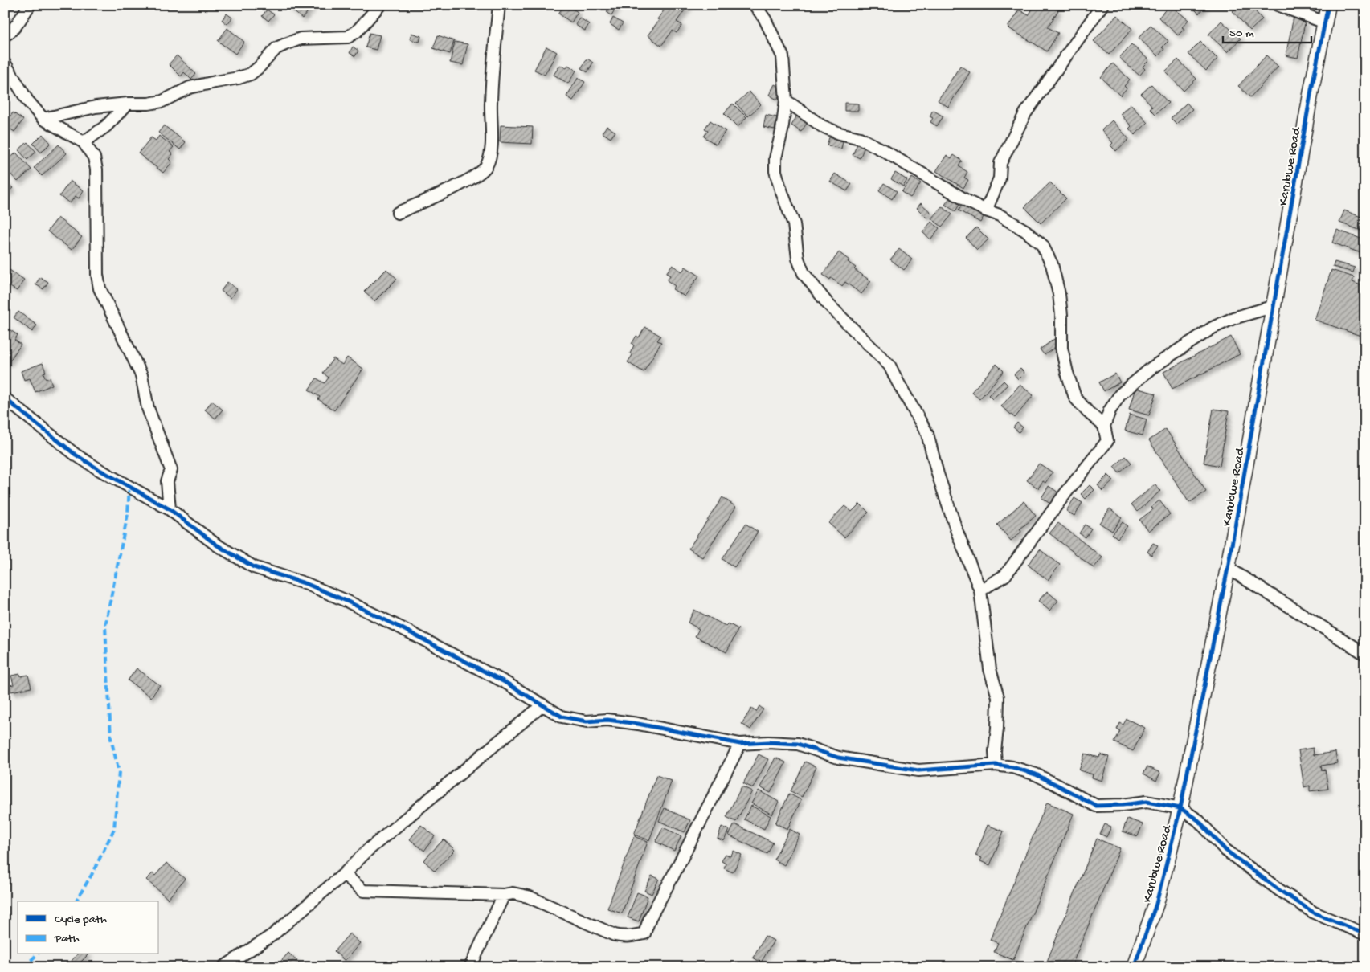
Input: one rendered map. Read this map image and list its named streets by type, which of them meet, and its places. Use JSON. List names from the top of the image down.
{
  "streets": {
    "street": ["Karubwe Road"]
  },
  "legend": ["Cycle path", "Path"],
  "scale_bar": "50 m"
}
